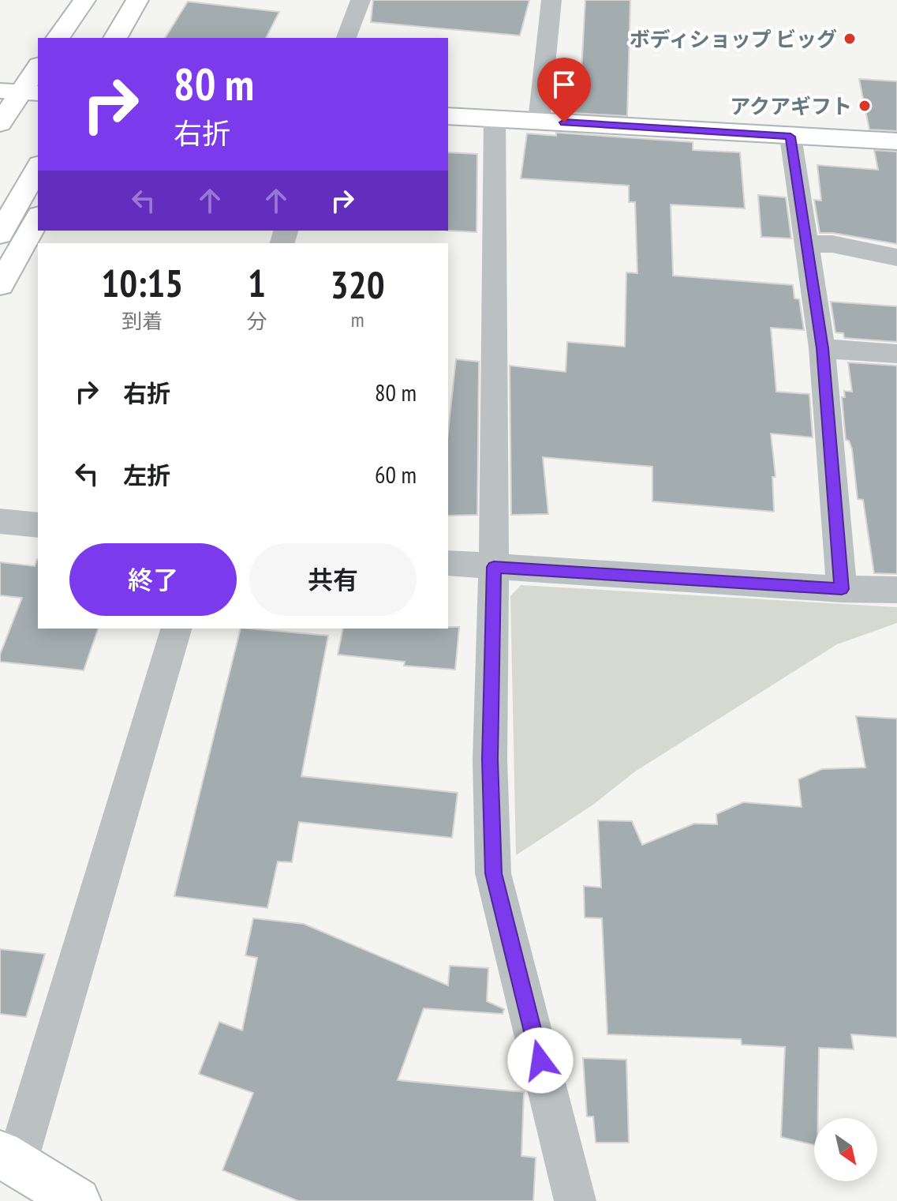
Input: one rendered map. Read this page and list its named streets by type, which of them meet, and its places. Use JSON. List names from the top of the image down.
{
  "places": ["ボディショップ ビッグ", "アクアギフト"],
  "north": "bottom right",
  "page": {
    "turn": ["80 m", "右折"],
    "eta": [
      "10:15",
      "到着",
      "1",
      "分",
      "320",
      "m"
    ],
    "list": [
      {
        "name": "右折",
        "value": "80 m"
      },
      {
        "name": "左折",
        "value": "60 m"
      }
    ],
    "buttons": ["終了", "共有"]
  }
}
